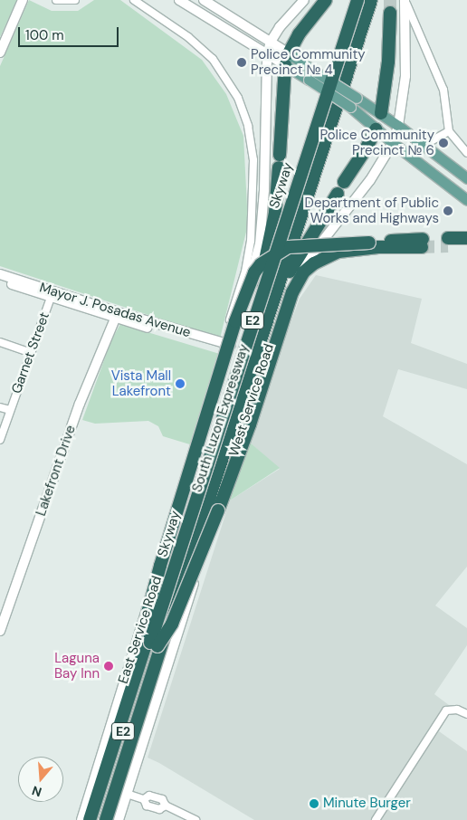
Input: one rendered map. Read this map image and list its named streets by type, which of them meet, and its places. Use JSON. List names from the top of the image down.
{
  "streets": {
    "highway": ["Skyway", "E2", "South Luzon Expressway"],
    "main road": [
      "Mayor J. Posadas Avenue",
      "West Service Road",
      "Lakefront Drive",
      "East Service Road"
    ],
    "street": ["Garnet Street"]
  },
  "crossings": [
    ["Mayor J. Posadas Avenue", "Garnet Street"],
    ["Mayor J. Posadas Avenue", "Lakefront Drive"],
    ["Mayor J. Posadas Avenue", "East Service Road"]
  ],
  "places": [
    "Police Community Precinct № 4",
    "Police Community Precinct № 6",
    "Department of Public Works and Highways",
    "Vista Mall Lakefront",
    "Laguna Bay Inn",
    "Minute Burger"
  ],
  "scale_bar": "100 m",
  "north": "bottom"
}
